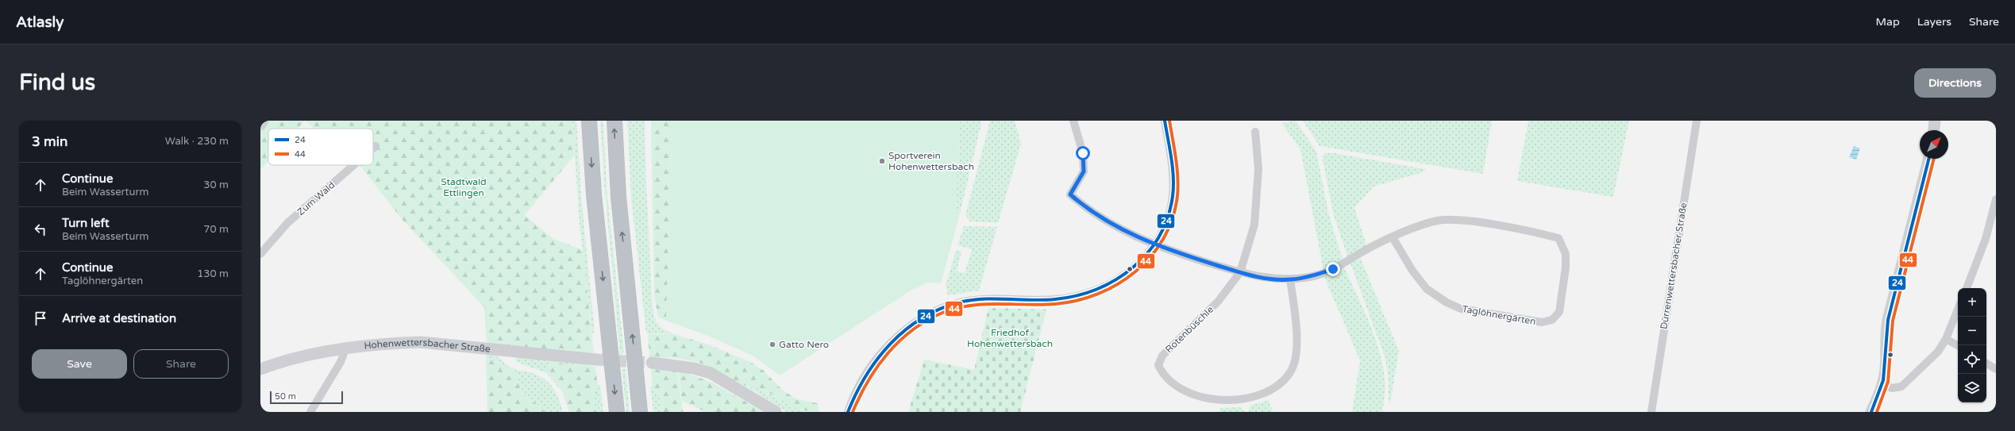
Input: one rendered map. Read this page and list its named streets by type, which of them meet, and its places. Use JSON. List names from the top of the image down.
{
  "streets": {
    "street": [
      "Zum Wald",
      "Dürrenwettersbacher Straße",
      "Taglöhnergärten",
      "Rotenbüschle",
      "Hohenwettersbacher Straße"
    ]
  },
  "crossings": [
    ["Taglöhnergärten", "Rotenbüschle"]
  ],
  "parks": ["Stadtwald Ettlingen", "Friedhof Hohenwettersbach"],
  "places": ["Sportverein Hohenwettersbach", "Gatto Nero"],
  "lines": ["transit line 24", "transit line 44"],
  "legend": ["24", "44"],
  "scale_bar": "50 m",
  "north": "top right",
  "page": {
    "header": "Atlasly",
    "nav": ["Map", "Layers", "Share"],
    "buttons": [
      "Directions",
      ["Save", "Share"]
    ],
    "title": "Find us",
    "heading": ["3 min", "Walk · 230 m"],
    "list": [
      ["Continue", "Beim Wasserturm", "30 m"],
      ["Turn left", "Beim Wasserturm", "70 m"],
      ["Continue", "Taglöhnergärten", "130 m"],
      "Arrive at destination"
    ],
    "map_buttons": ["+", "−"],
    "scale": "50 m"
  }
}
